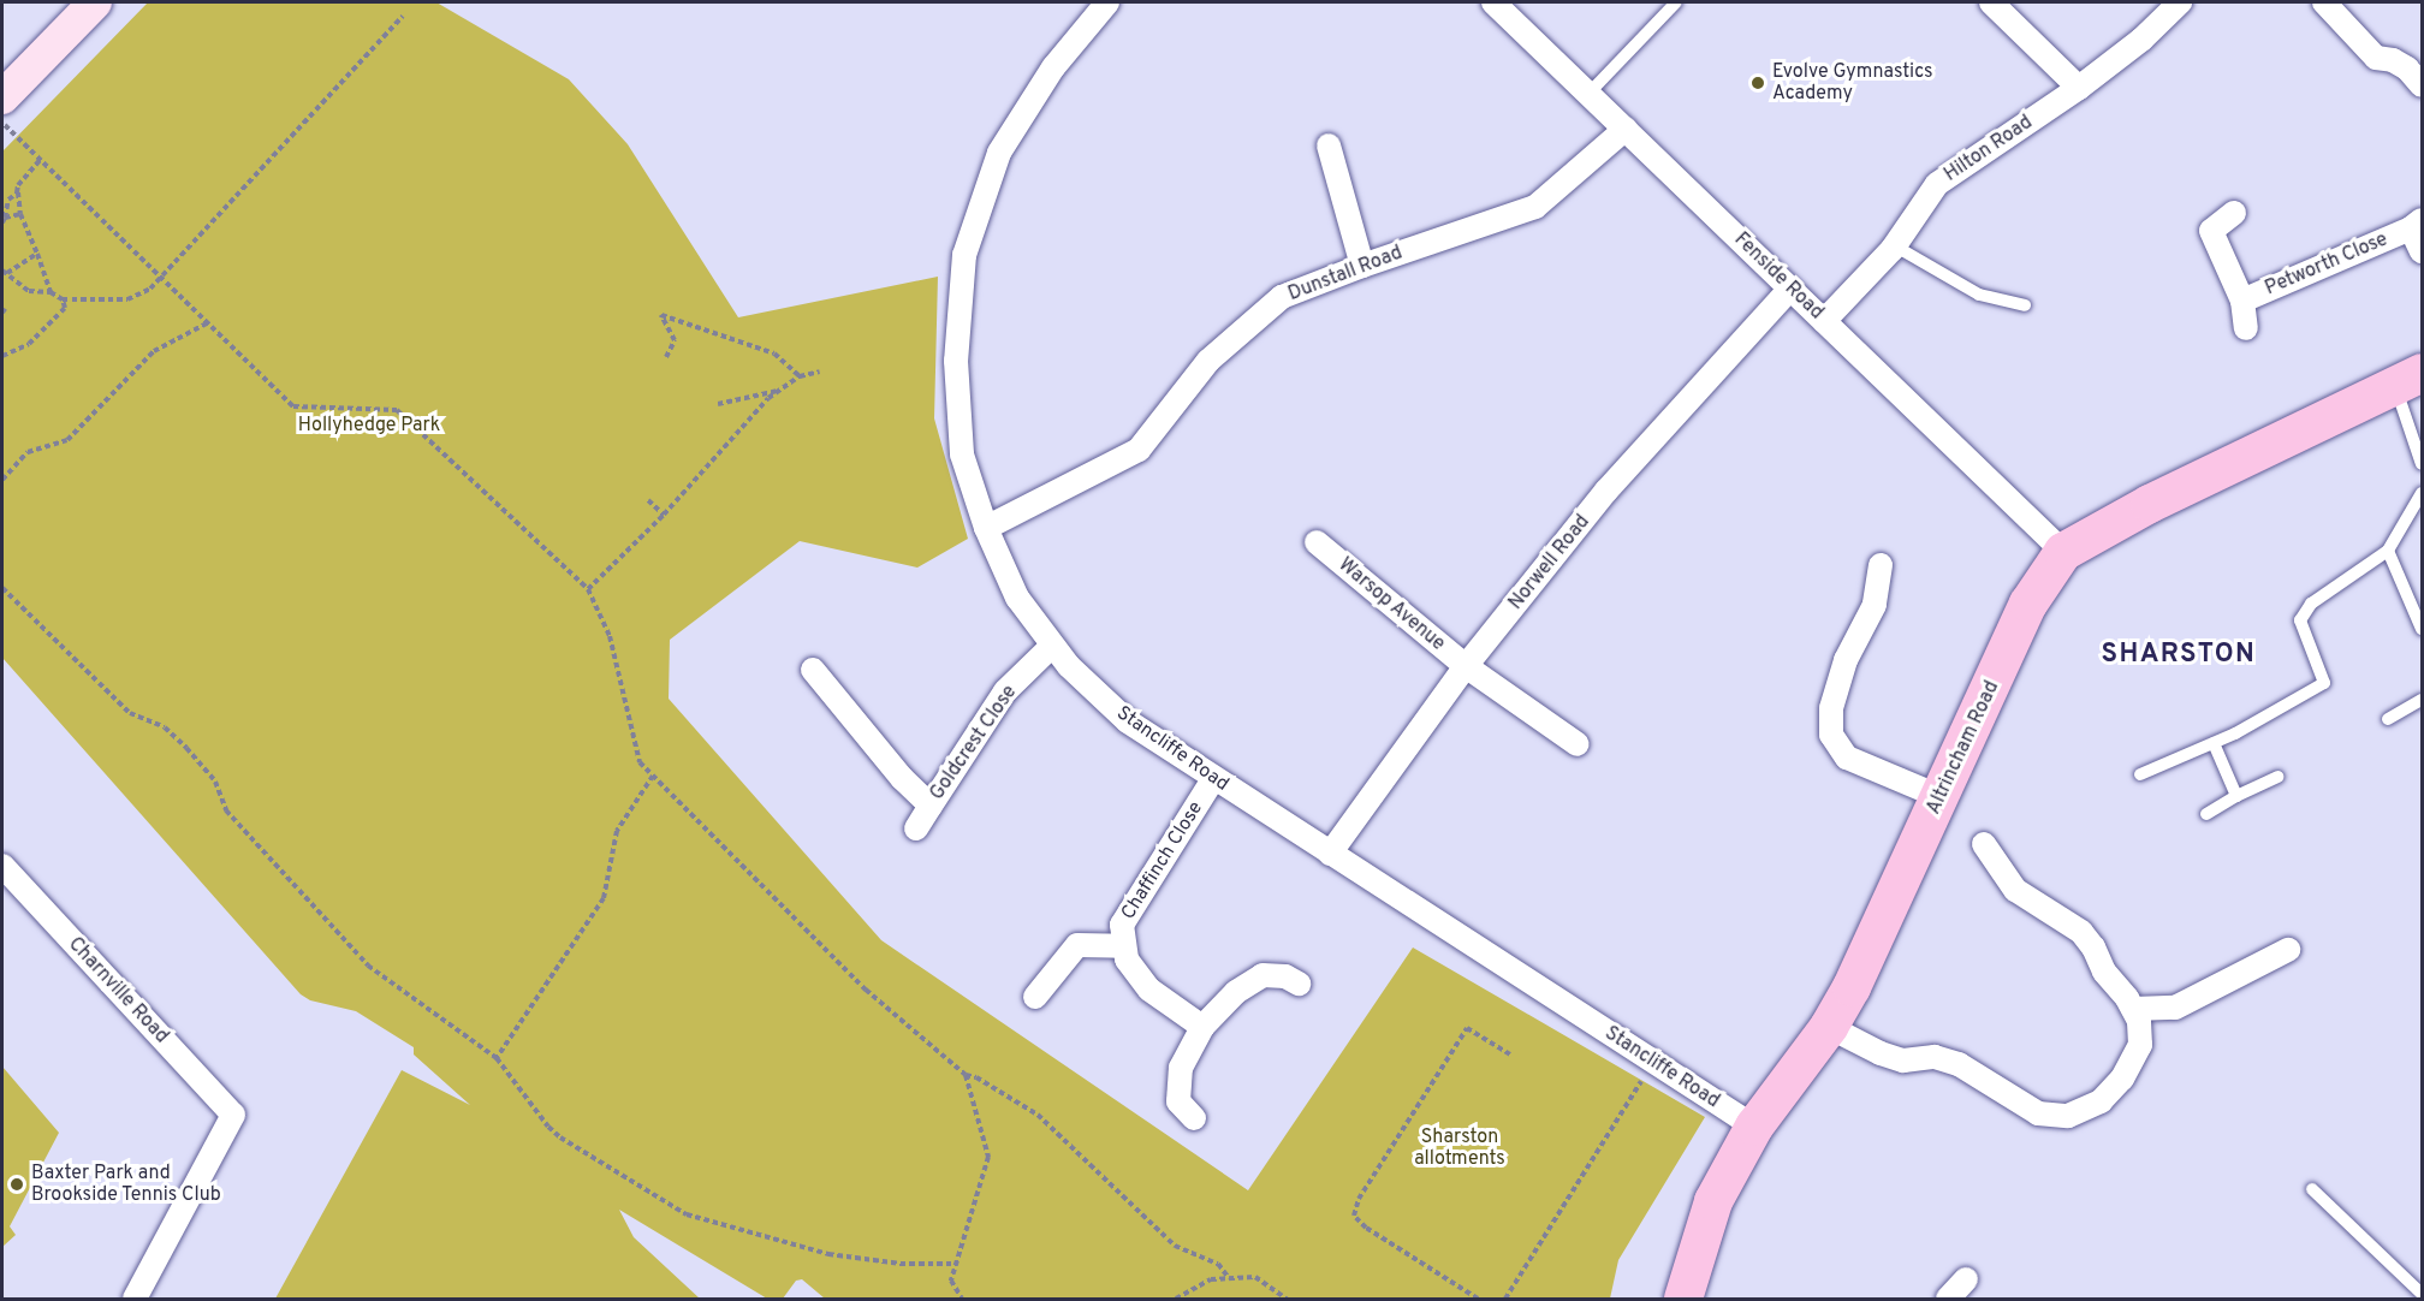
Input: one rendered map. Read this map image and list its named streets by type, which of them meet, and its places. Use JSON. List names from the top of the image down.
{
  "streets": {
    "main road": ["Altrincham Road"],
    "street": [
      "Hilton Road",
      "Petworth Close",
      "Dunstall Road",
      "Fenside Road",
      "Norwell Road",
      "Warsop Avenue",
      "Goldcrest Close",
      "Stancliffe Road",
      "Chaffinch Close",
      "Charnville Road"
    ]
  },
  "crossings": [
    ["Hilton Road", "Fenside Road"],
    ["Dunstall Road", "Fenside Road"],
    ["Dunstall Road", "Stancliffe Road"],
    ["Fenside Road", "Norwell Road"],
    ["Fenside Road", "Altrincham Road"],
    ["Norwell Road", "Warsop Avenue"],
    ["Norwell Road", "Stancliffe Road"],
    ["Goldcrest Close", "Stancliffe Road"],
    ["Altrincham Road", "Stancliffe Road"],
    ["Stancliffe Road", "Chaffinch Close"]
  ],
  "districts": ["SHARSTON"],
  "parks": ["Hollyhedge Park", "Sharston allotments"],
  "places": ["Evolve Gymnastics Academy", "Baxter Park and Brookside Tennis Club"]
}
